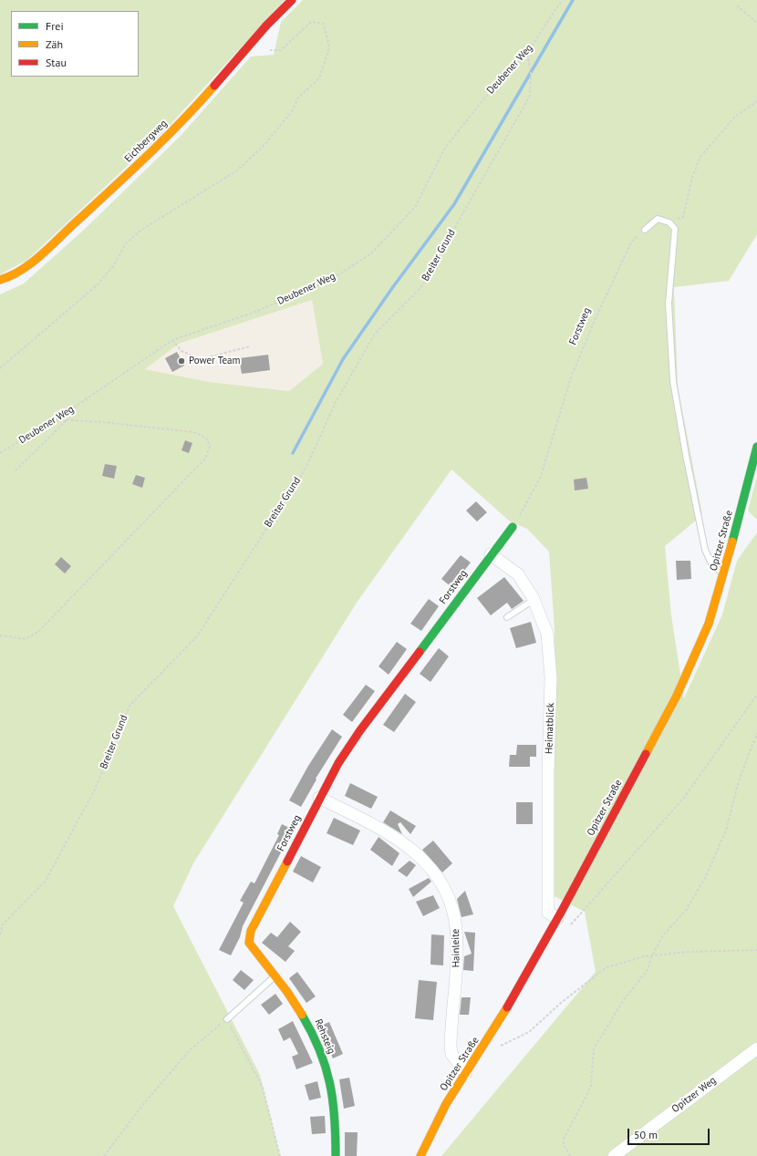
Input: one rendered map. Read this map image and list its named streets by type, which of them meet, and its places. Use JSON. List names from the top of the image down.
{
  "streets": {
    "street": [
      "Eichbergweg",
      "Forstweg",
      "Opitzer Straße",
      "Heimatblick",
      "Hainleite",
      "Rehsteig",
      "Opitzer Weg"
    ],
    "path": ["Deubener Weg", "Breiter Grund"]
  },
  "crossings": [
    ["Deubener Weg", "Breiter Grund"],
    ["Forstweg", "Heimatblick"],
    ["Forstweg", "Hainleite"],
    ["Forstweg", "Rehsteig"],
    ["Opitzer Straße", "Heimatblick"],
    ["Opitzer Straße", "Hainleite"]
  ],
  "places": ["Power Team"],
  "legend": ["Frei", "Zäh", "Stau"],
  "scale_bar": "50 m"
}
